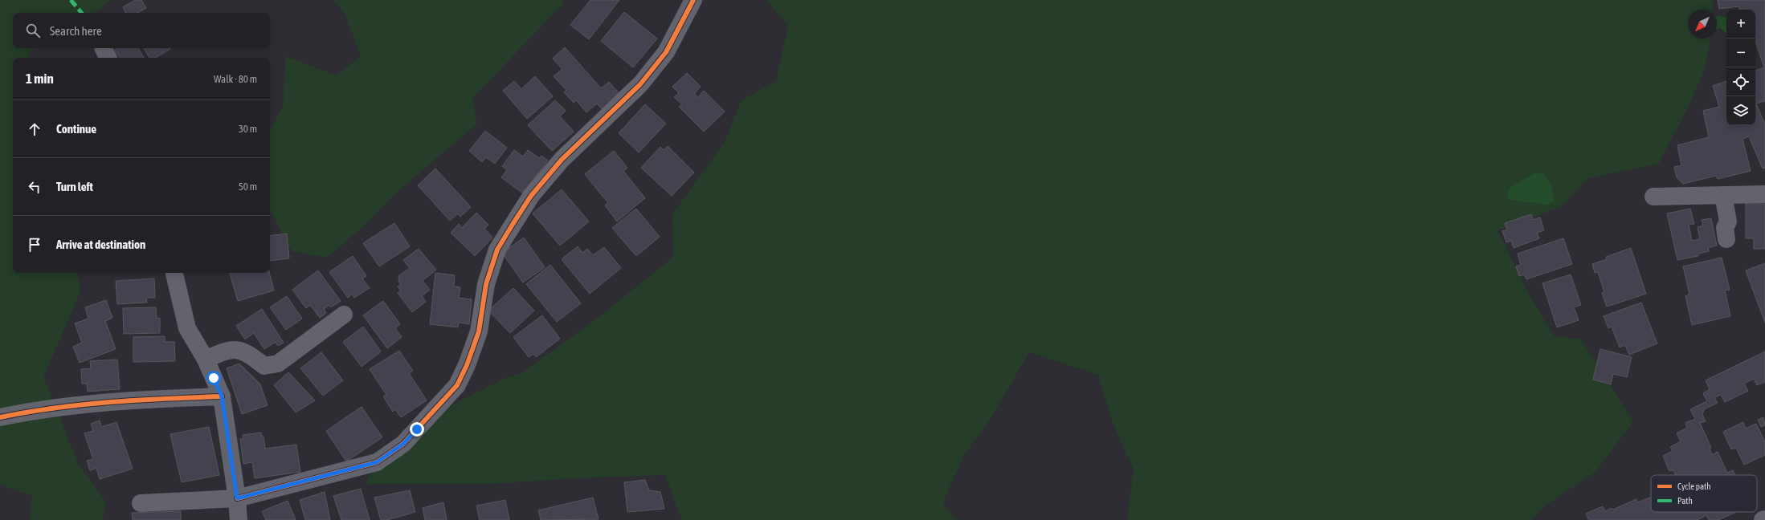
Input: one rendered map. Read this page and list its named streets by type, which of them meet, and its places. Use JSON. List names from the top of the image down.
{
  "legend": ["Cycle path", "Path"],
  "north": "bottom left",
  "page": {
    "map_buttons": ["+", "−"],
    "search": "Search here",
    "heading": ["1 min", "Walk · 80 m"],
    "list": [
      ["Continue", "30 m"],
      ["Turn left", "50 m"],
      "Arrive at destination"
    ]
  }
}
